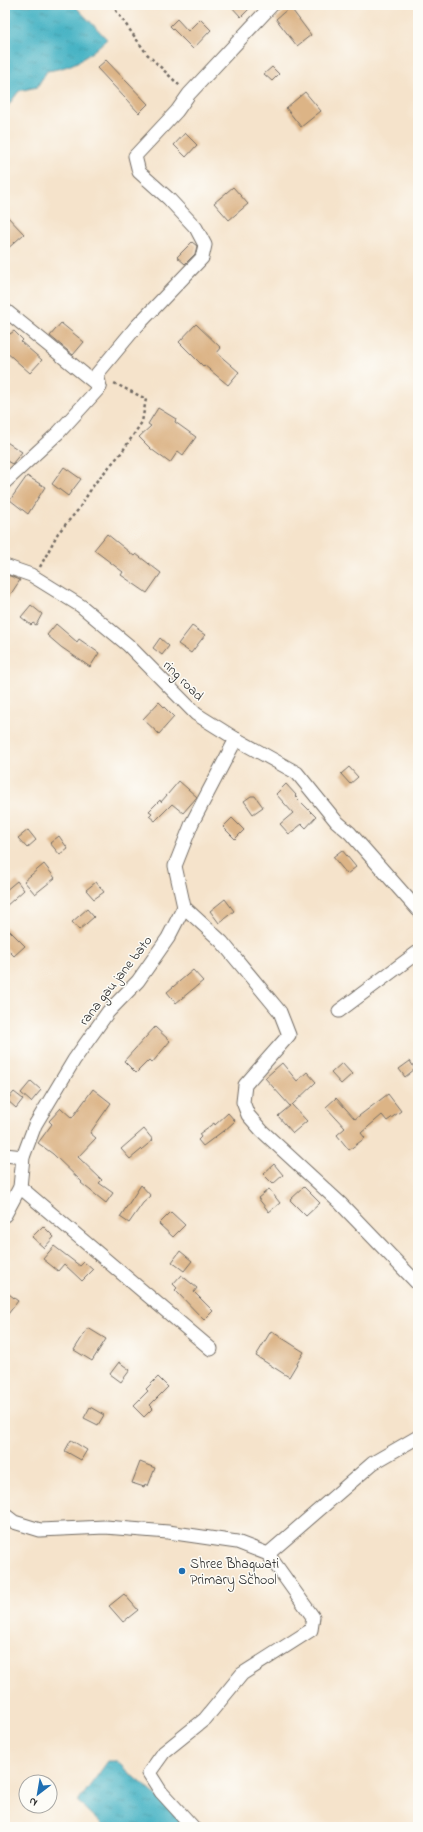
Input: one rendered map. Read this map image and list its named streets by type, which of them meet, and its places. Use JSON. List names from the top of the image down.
{
  "streets": {
    "street": ["ring road", "rana gau jane bato"]
  },
  "places": ["Shree Bhagwati Primary School"],
  "north": "bottom left"
}
